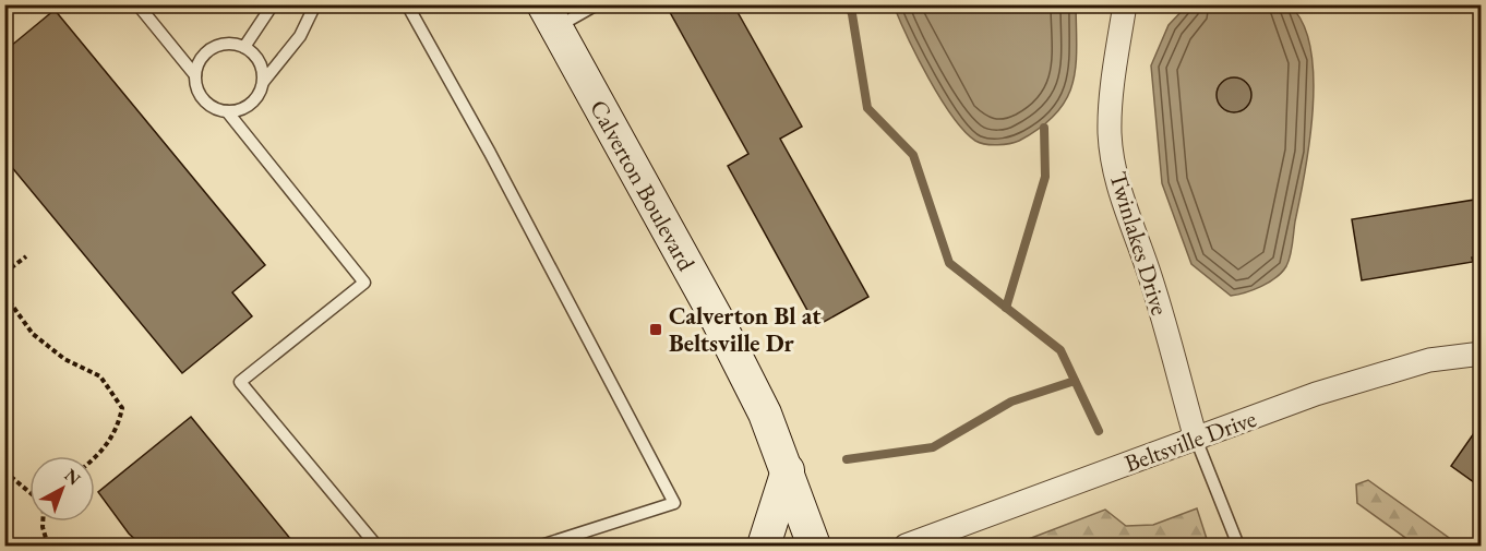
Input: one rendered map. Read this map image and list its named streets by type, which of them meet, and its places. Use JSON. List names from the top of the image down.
{
  "streets": {
    "street": ["Calverton Boulevard", "Twinlakes Drive", "Beltsville Drive"]
  },
  "crossings": [
    ["Twinlakes Drive", "Beltsville Drive"]
  ],
  "places": {
    "transit": ["Calverton Bl at Beltsville Dr"]
  },
  "north": "top right"
}
